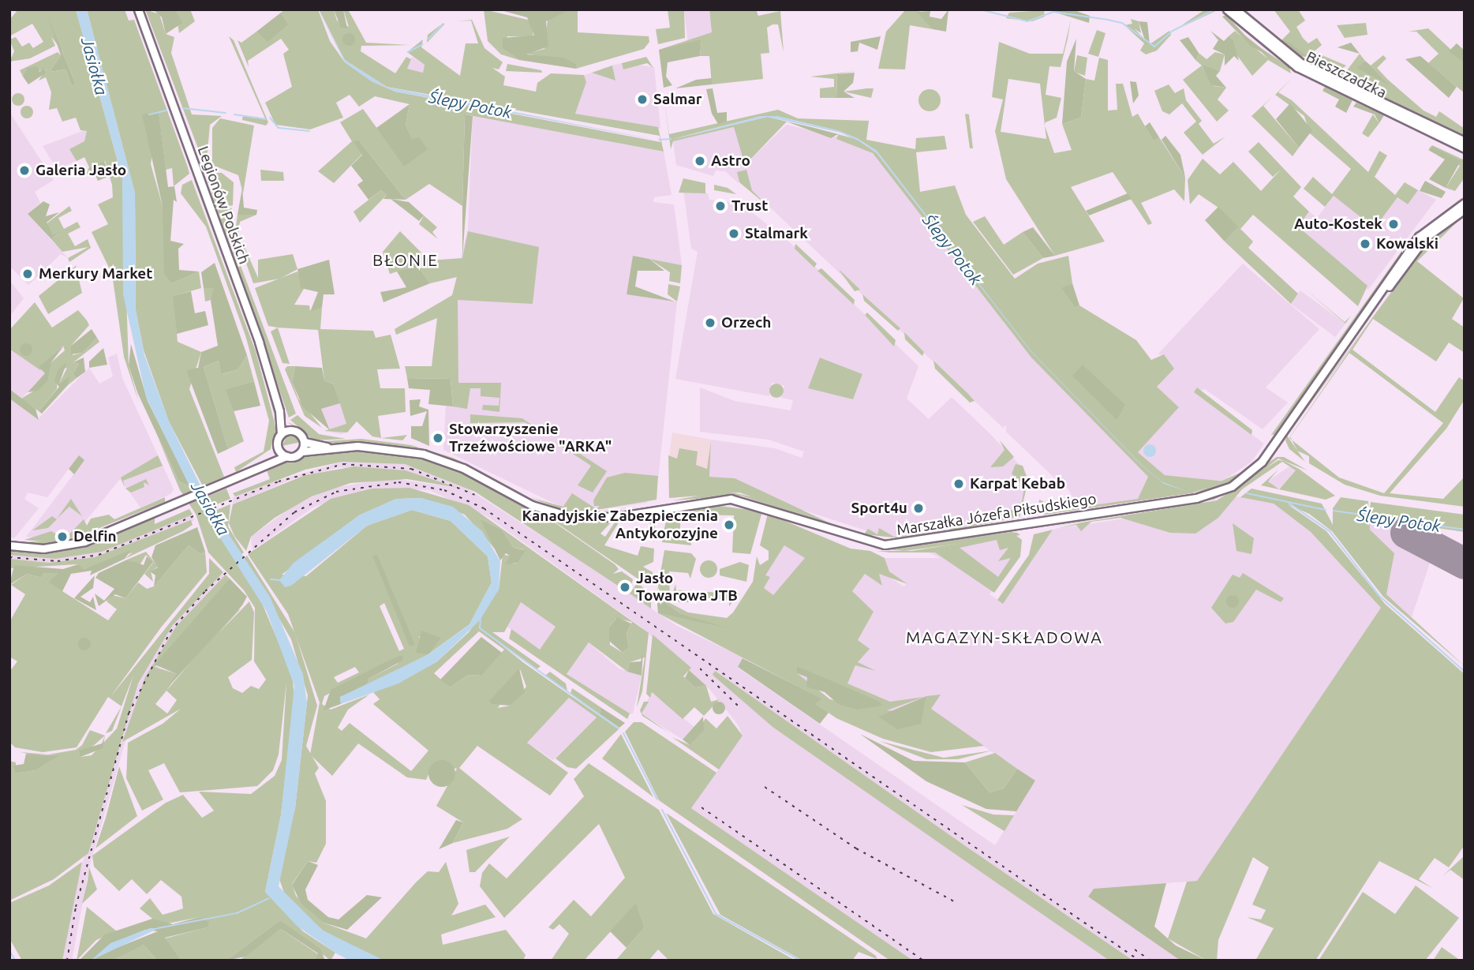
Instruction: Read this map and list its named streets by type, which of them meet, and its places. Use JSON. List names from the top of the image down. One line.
{"streets":{"main road":["Bieszczadzka","Legionów Polskich","Marszałka Józefa Piłsudskiego"]},"crossings":[["Legionów Polskich","Marszałka Józefa Piłsudskiego"]],"districts":["BŁONIE","MAGAZYN-SKŁADOWA"],"water":["Jasiołka","Ślepy Potok"],"places":["Salmar","Astro","Galeria Jasło","Trust","Auto-Kostek","Stalmark","Kowalski","Merkury Market","Orzech","Stowarzyszenie Trzeźwościowe \"ARKA\"","Karpat Kebab","Sport4u","Kanadyjskie Zabezpieczenia Antykorozyjne","Delfin","Jasło Towarowa JTB"]}
